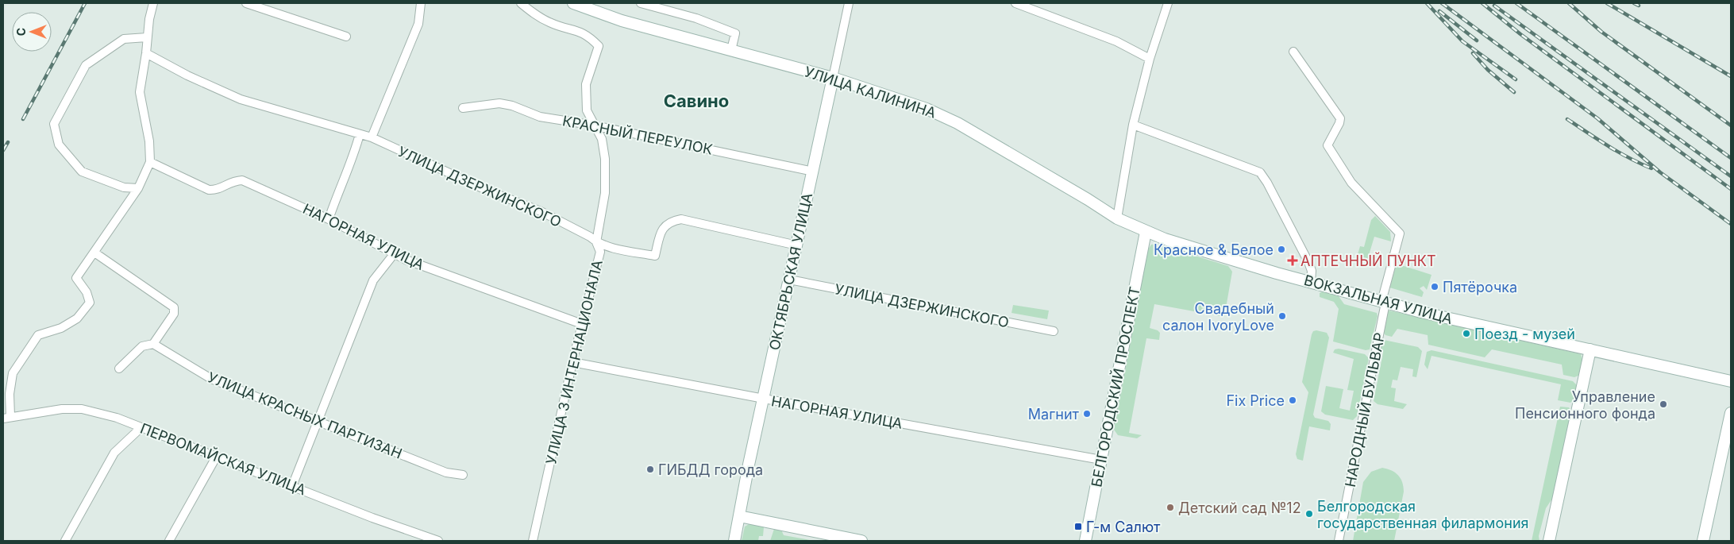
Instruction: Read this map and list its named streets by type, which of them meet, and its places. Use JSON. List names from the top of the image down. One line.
{"streets":{"main road":["УЛИЦА КАЛИНИНА","ОКТЯБРЬСКАЯ УЛИЦА","ВОКЗАЛЬНАЯ УЛИЦА","БЕЛГОРОДСКИЙ ПРОСПЕКТ"],"street":["КРАСНЫЙ ПЕРЕУЛОК","УЛИЦА ДЗЕРЖИНСКОГО","НАГОРНАЯ УЛИЦА","УЛИЦА 3 ИНТЕРНАЦИОНАЛА","НАРОДНЫЙ БУЛЬВАР","УЛИЦА КРАСНЫХ ПАРТИЗАН","ПЕРВОМАЙСКАЯ УЛИЦА"]},"crossings":[["УЛИЦА КАЛИНИНА","ОКТЯБРЬСКАЯ УЛИЦА"],["УЛИЦА КАЛИНИНА","ВОКЗАЛЬНАЯ УЛИЦА"],["УЛИЦА КАЛИНИНА","БЕЛГОРОДСКИЙ ПРОСПЕКТ"],["КРАСНЫЙ ПЕРЕУЛОК","ОКТЯБРЬСКАЯ УЛИЦА"],["КРАСНЫЙ ПЕРЕУЛОК","УЛИЦА 3 ИНТЕРНАЦИОНАЛА"],["УЛИЦА ДЗЕРЖИНСКОГО","ОКТЯБРЬСКАЯ УЛИЦА"],["УЛИЦА ДЗЕРЖИНСКОГО","УЛИЦА 3 ИНТЕРНАЦИОНАЛА"],["НАГОРНАЯ УЛИЦА","ОКТЯБРЬСКАЯ УЛИЦА"],["НАГОРНАЯ УЛИЦА","УЛИЦА 3 ИНТЕРНАЦИОНАЛА"],["НАГОРНАЯ УЛИЦА","БЕЛГОРОДСКИЙ ПРОСПЕКТ"],["ВОКЗАЛЬНАЯ УЛИЦА","БЕЛГОРОДСКИЙ ПРОСПЕКТ"],["ВОКЗАЛЬНАЯ УЛИЦА","НАРОДНЫЙ БУЛЬВАР"]],"districts":["Савино"],"places":{"other":["Красное & Белое","Пятёрочка","Свадебный салон IvoryLove","Поезд - музей","Fix Price","Управление Пенсионного фонда","Магнит","ГИБДД города","Детский сад №12","Белгородская государственная филармония"],"health":["АПТЕЧНЫЙ ПУНКТ"],"transit":["Г-м Салют"]},"north":"left"}
